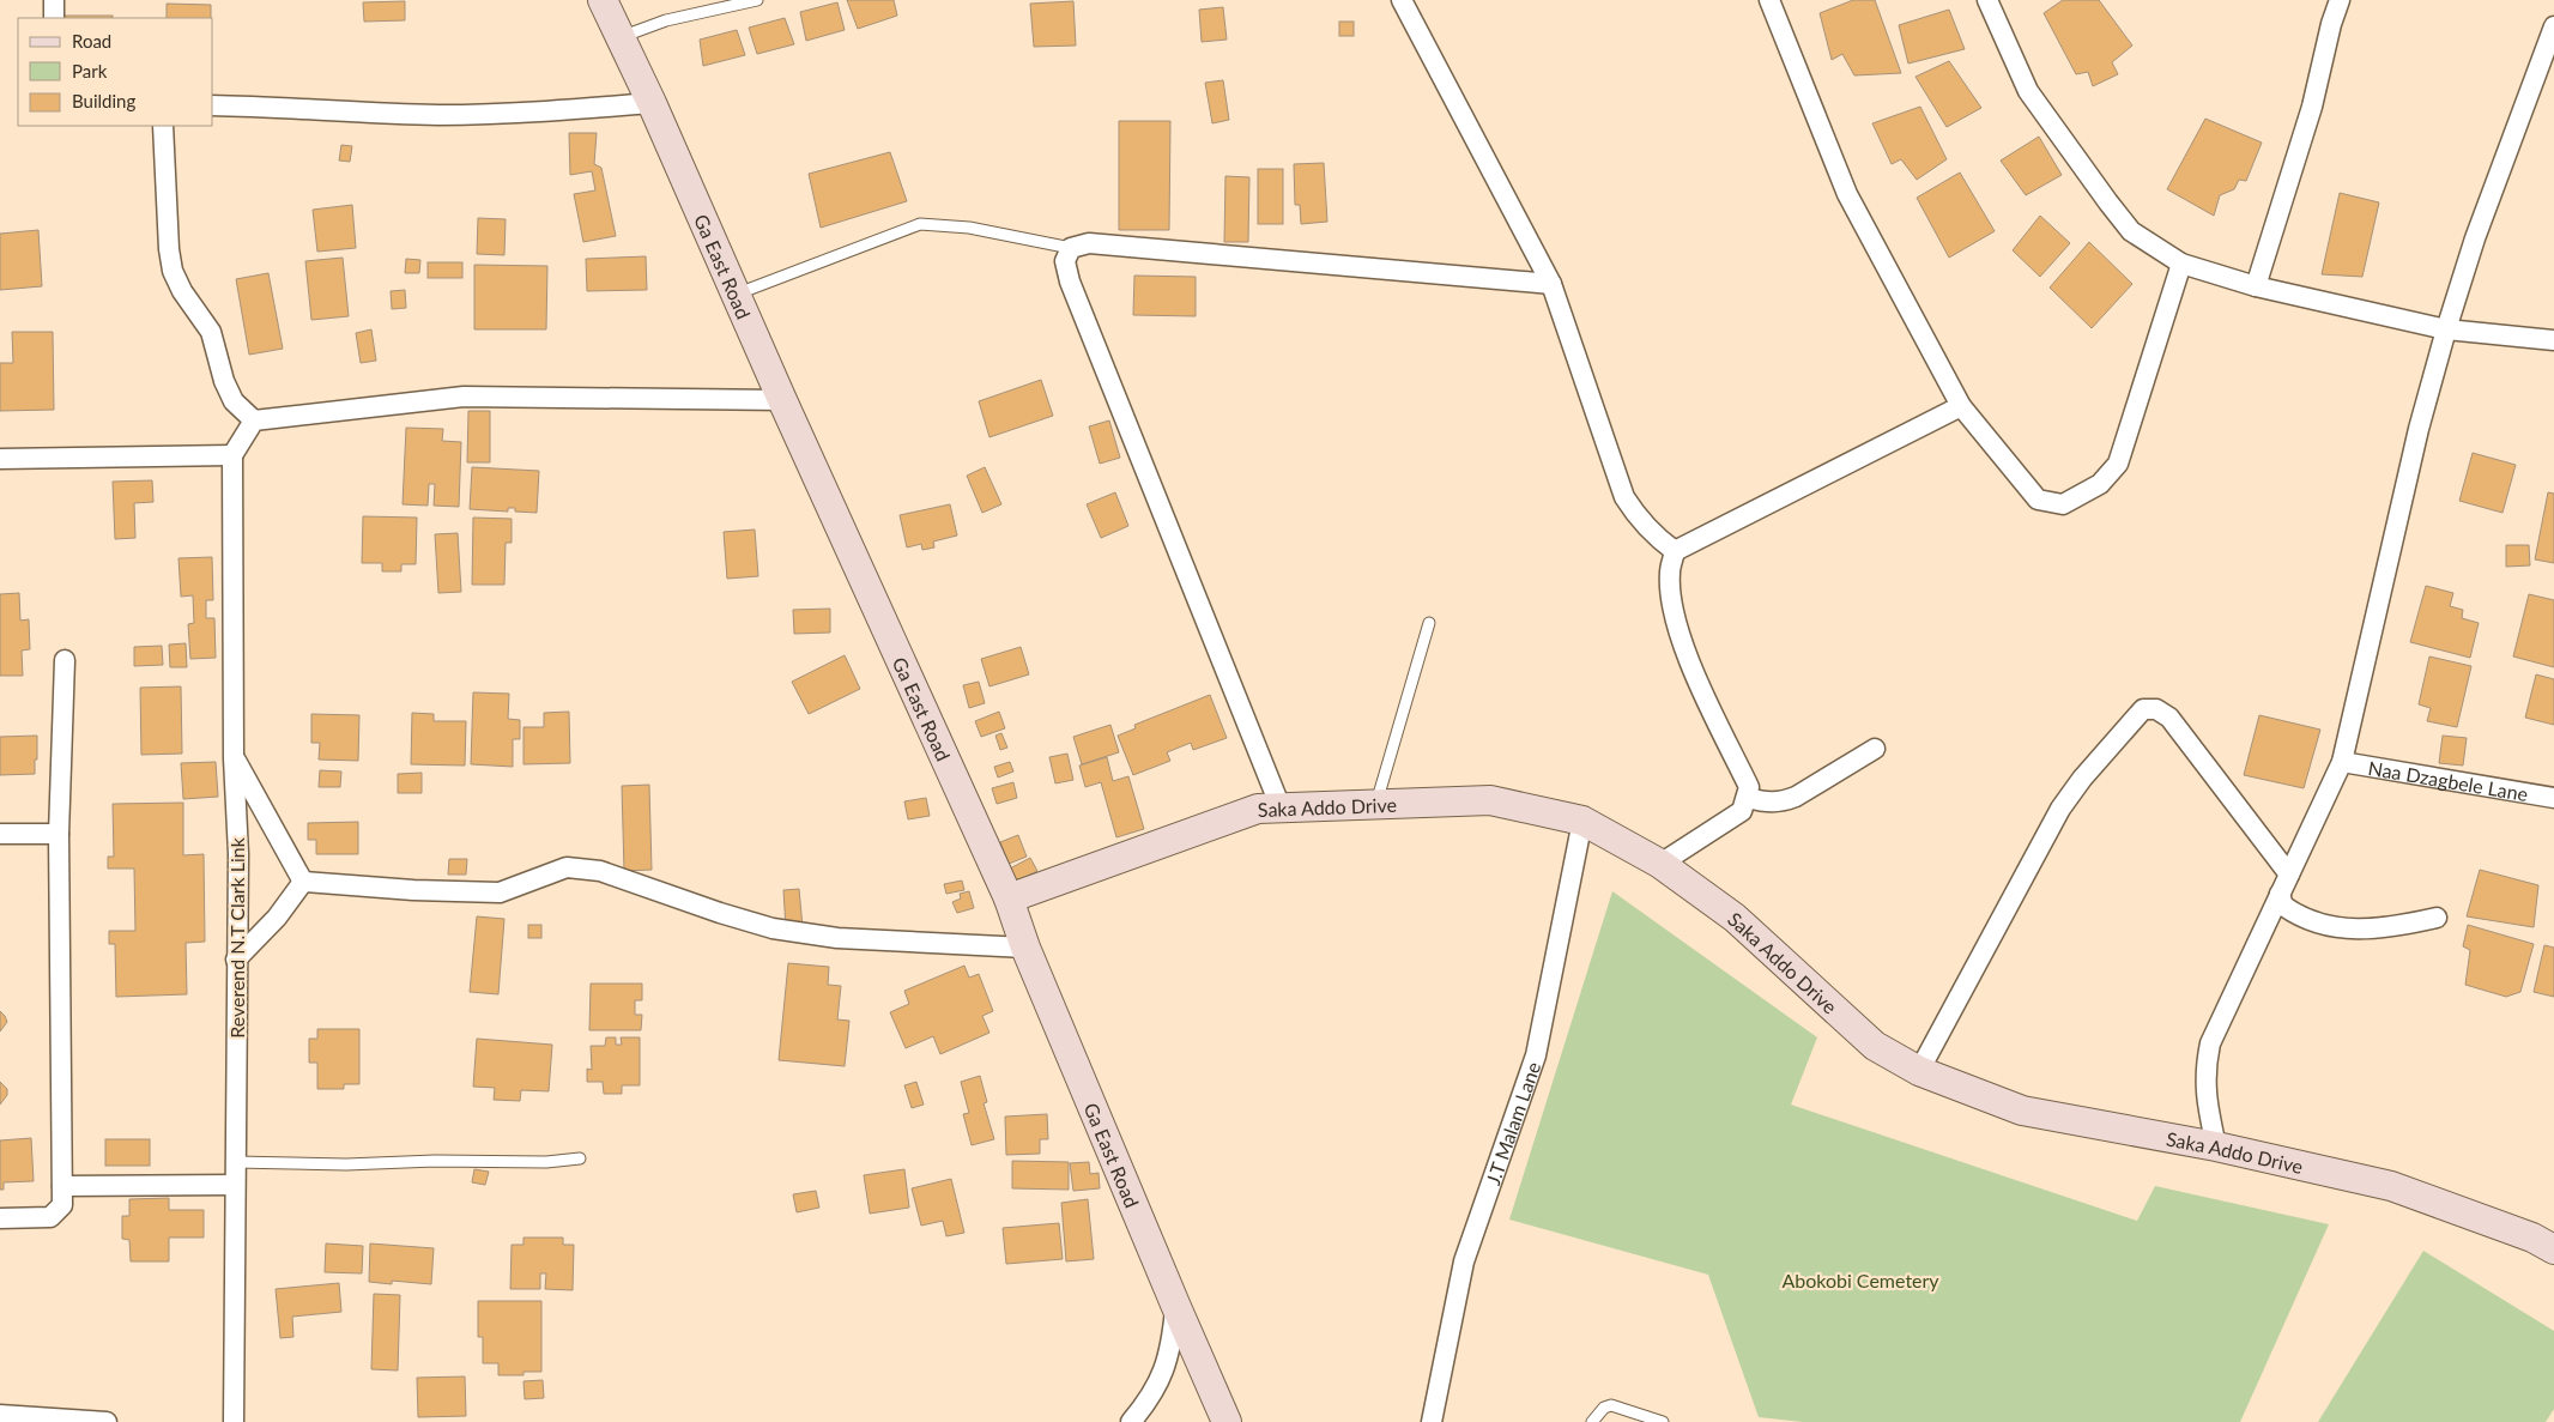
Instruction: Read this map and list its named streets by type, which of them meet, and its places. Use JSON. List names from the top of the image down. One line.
{"streets":{"street":["Ga East Road","Naa Dzagbele Lane","Saka Addo Drive","Reverend N.T Clark Link","J.T Malam Lane"]},"crossings":[["Ga East Road","Saka Addo Drive"],["Saka Addo Drive","J.T Malam Lane"]],"parks":["Abokobi Cemetery"],"legend":["Road","Park","Building"]}
